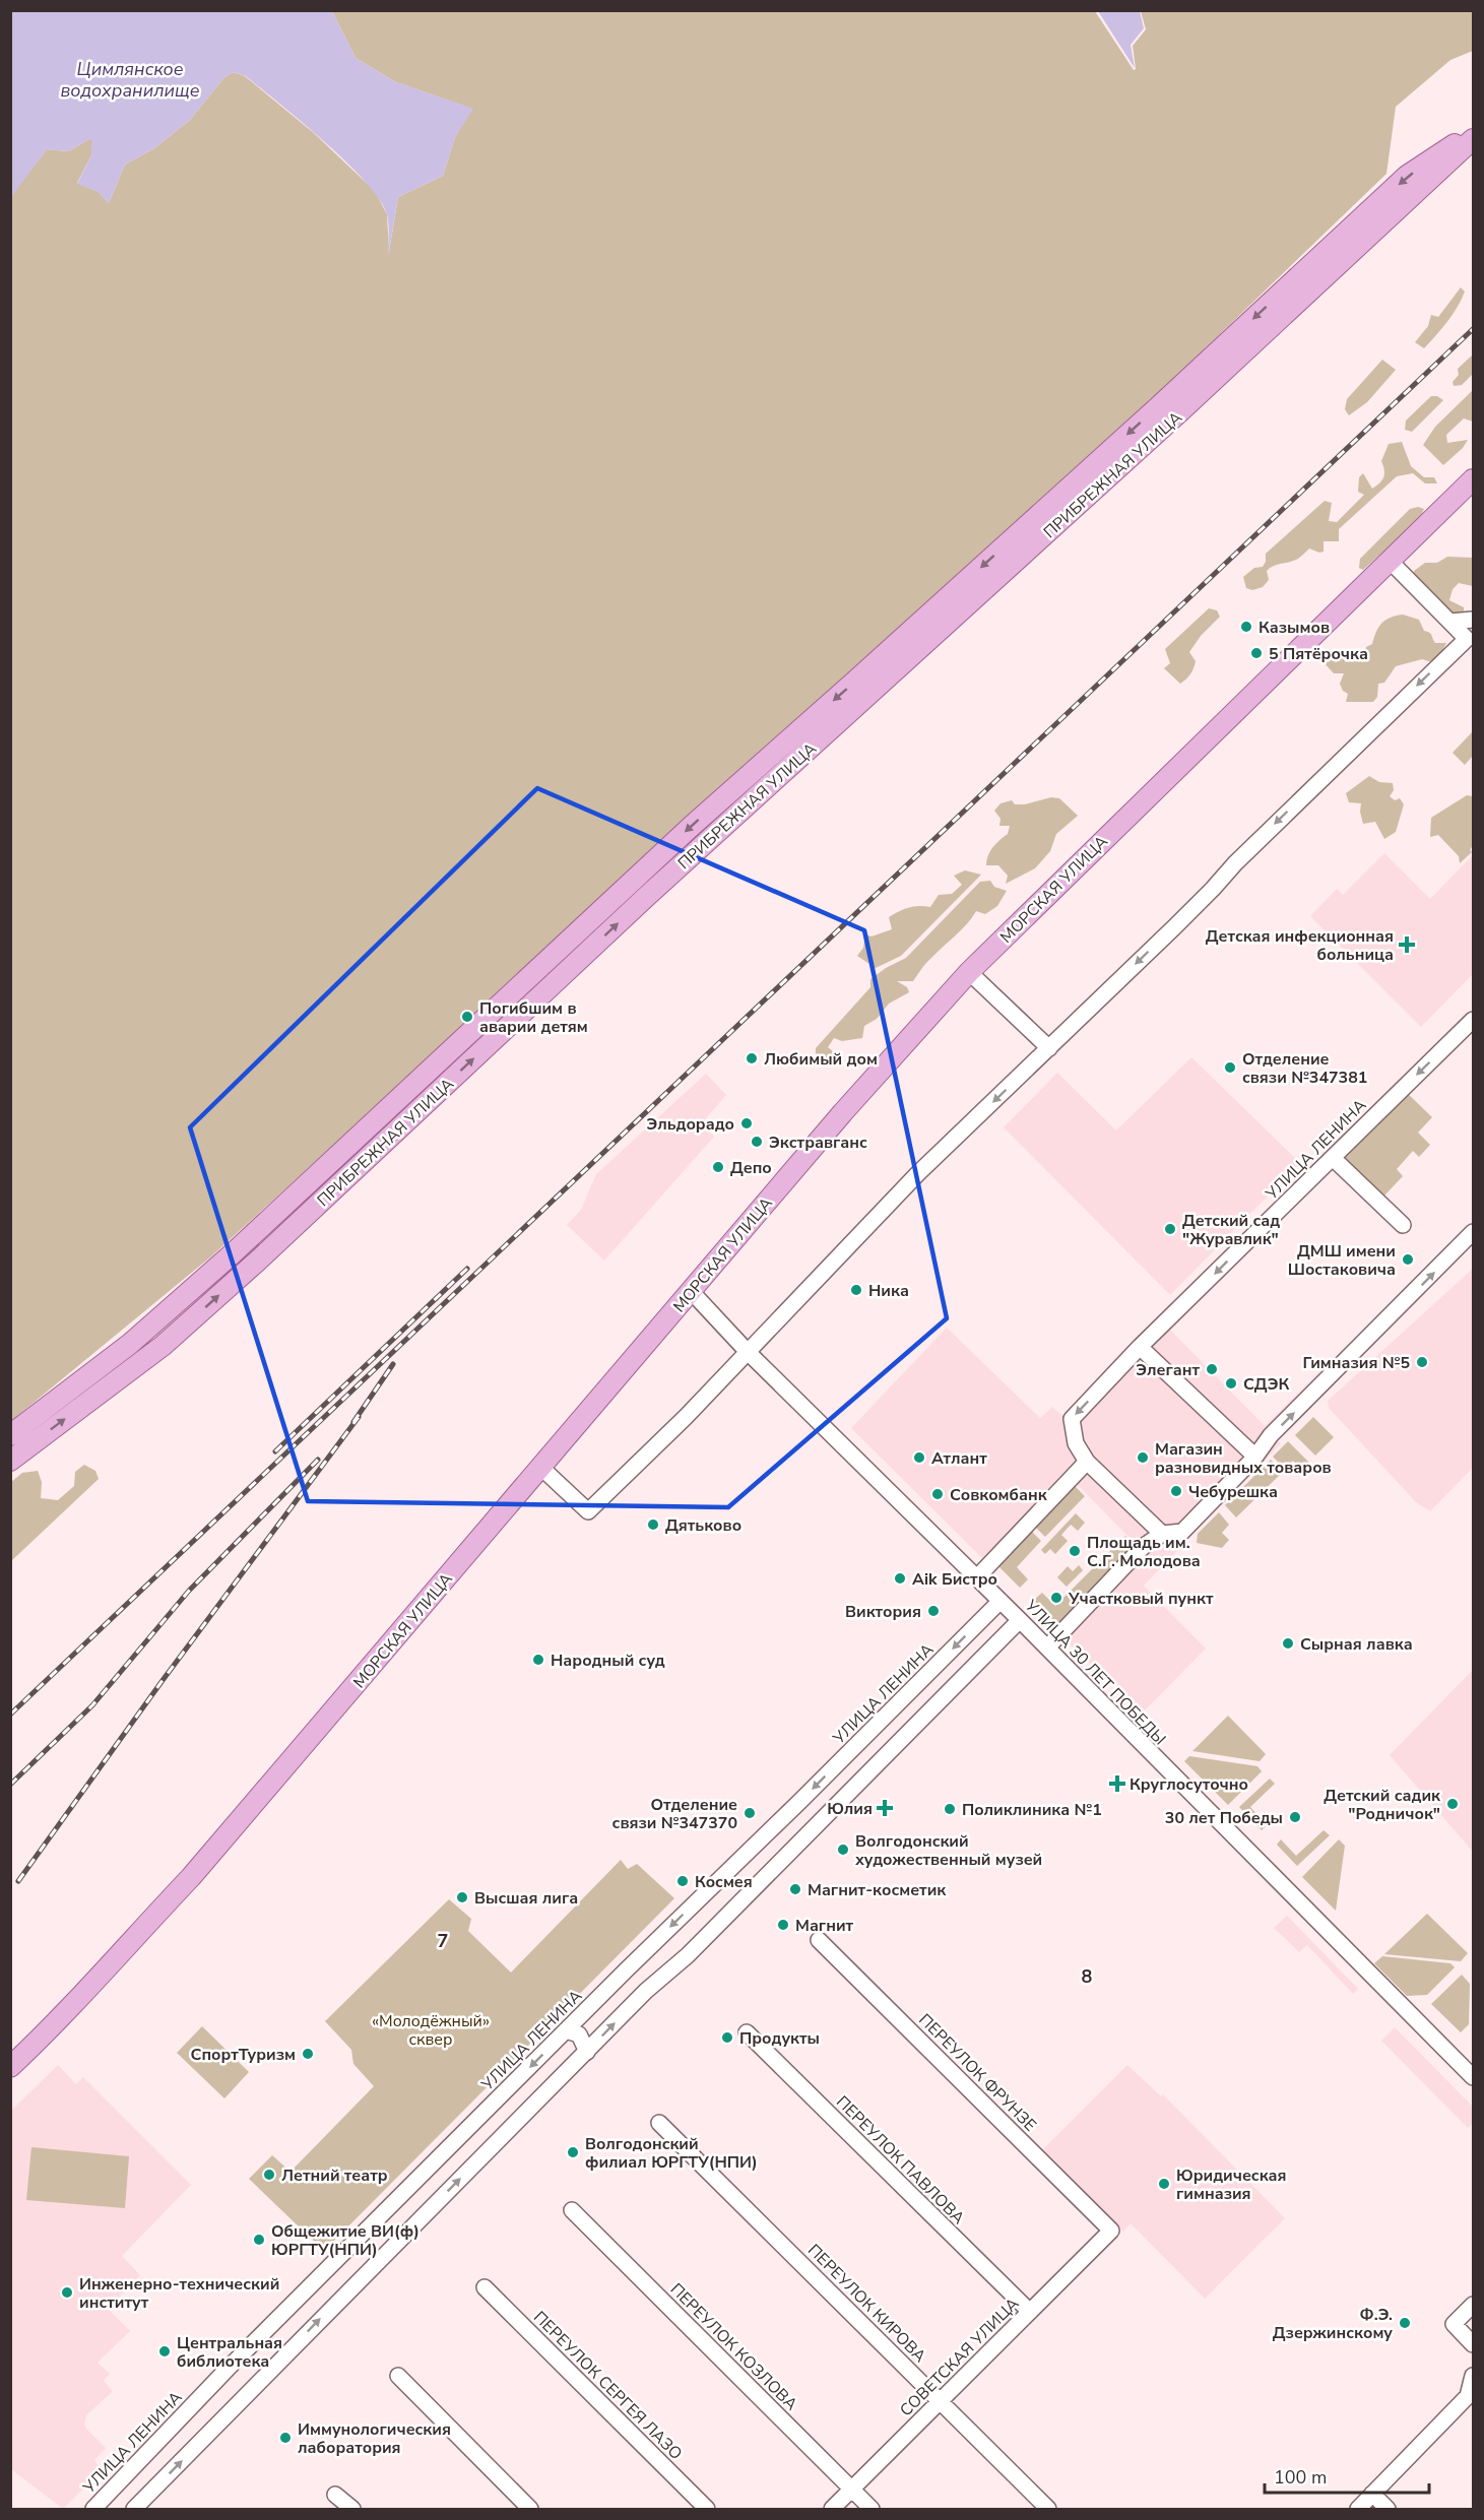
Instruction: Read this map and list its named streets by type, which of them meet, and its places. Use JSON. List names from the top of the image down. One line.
{"streets":{"main road":["ПРИБРЕЖНАЯ УЛИЦА","МОРСКАЯ УЛИЦА"],"street":["УЛИЦА ЛЕНИНА","УЛИЦА 30 ЛЕТ ПОБЕДЫ","ПЕРЕУЛОК ФРУНЗЕ","ПЕРЕУЛОК ПАВЛОВА","ПЕРЕУЛОК КИРОВА","ПЕРЕУЛОК КОЗЛОВА","СОВЕТСКАЯ УЛИЦА","ПЕРЕУЛОК СЕРГЕЯ ЛАЗО"]},"crossings":[["МОРСКАЯ УЛИЦА","УЛИЦА 30 ЛЕТ ПОБЕДЫ"],["УЛИЦА ЛЕНИНА","УЛИЦА 30 ЛЕТ ПОБЕДЫ"],["ПЕРЕУЛОК ФРУНЗЕ","СОВЕТСКАЯ УЛИЦА"],["ПЕРЕУЛОК ПАВЛОВА","СОВЕТСКАЯ УЛИЦА"],["ПЕРЕУЛОК КИРОВА","СОВЕТСКАЯ УЛИЦА"],["ПЕРЕУЛОК КОЗЛОВА","СОВЕТСКАЯ УЛИЦА"]],"districts":["7","8"],"water":["Цимлянское водохранилище"],"parks":["«Молодёжный» сквер"],"places":{"other":["Казымов","5 Пятёрочка","Погибшим в аварии детям","Любимый дом","Отделение связи №347381","Эльдорадо","Экстравганс","Депо","Детский сад \"Журавлик\"","ДМШ имени Шостаковича","Ника","Гимназия №5","Элегант","СДЭК","Атлант","Магазин разновидных товаров","Чебурешка","Совкомбанк","Дятьково","Площадь им. С.Г. Молодова","Aik Бистро","Участковый пункт","Виктория","Сырная лавка","Народный суд","Детский садик \"Родничок\"","Поликлиника №1","Отделение связи №347370","30 лет Победы","Волгодонский художественный музей","Космея","Магнит-косметик","Высшая лига","Магнит","Продукты","СпортТуризм","Волгодонский филиал ЮРГТУ(НПИ)","Летний театр","Юридическая гимназия","Общежитие ВИ(ф) ЮРГТУ(НПИ)","Инженерно-технический институт","Ф.Э. Дзержинскому","Центральная библиотека","Иммунологическия лаборатория"],"health":["Детская инфекционная больница","Круглосуточно","Юлия"]},"scale_bar":"100 m"}
